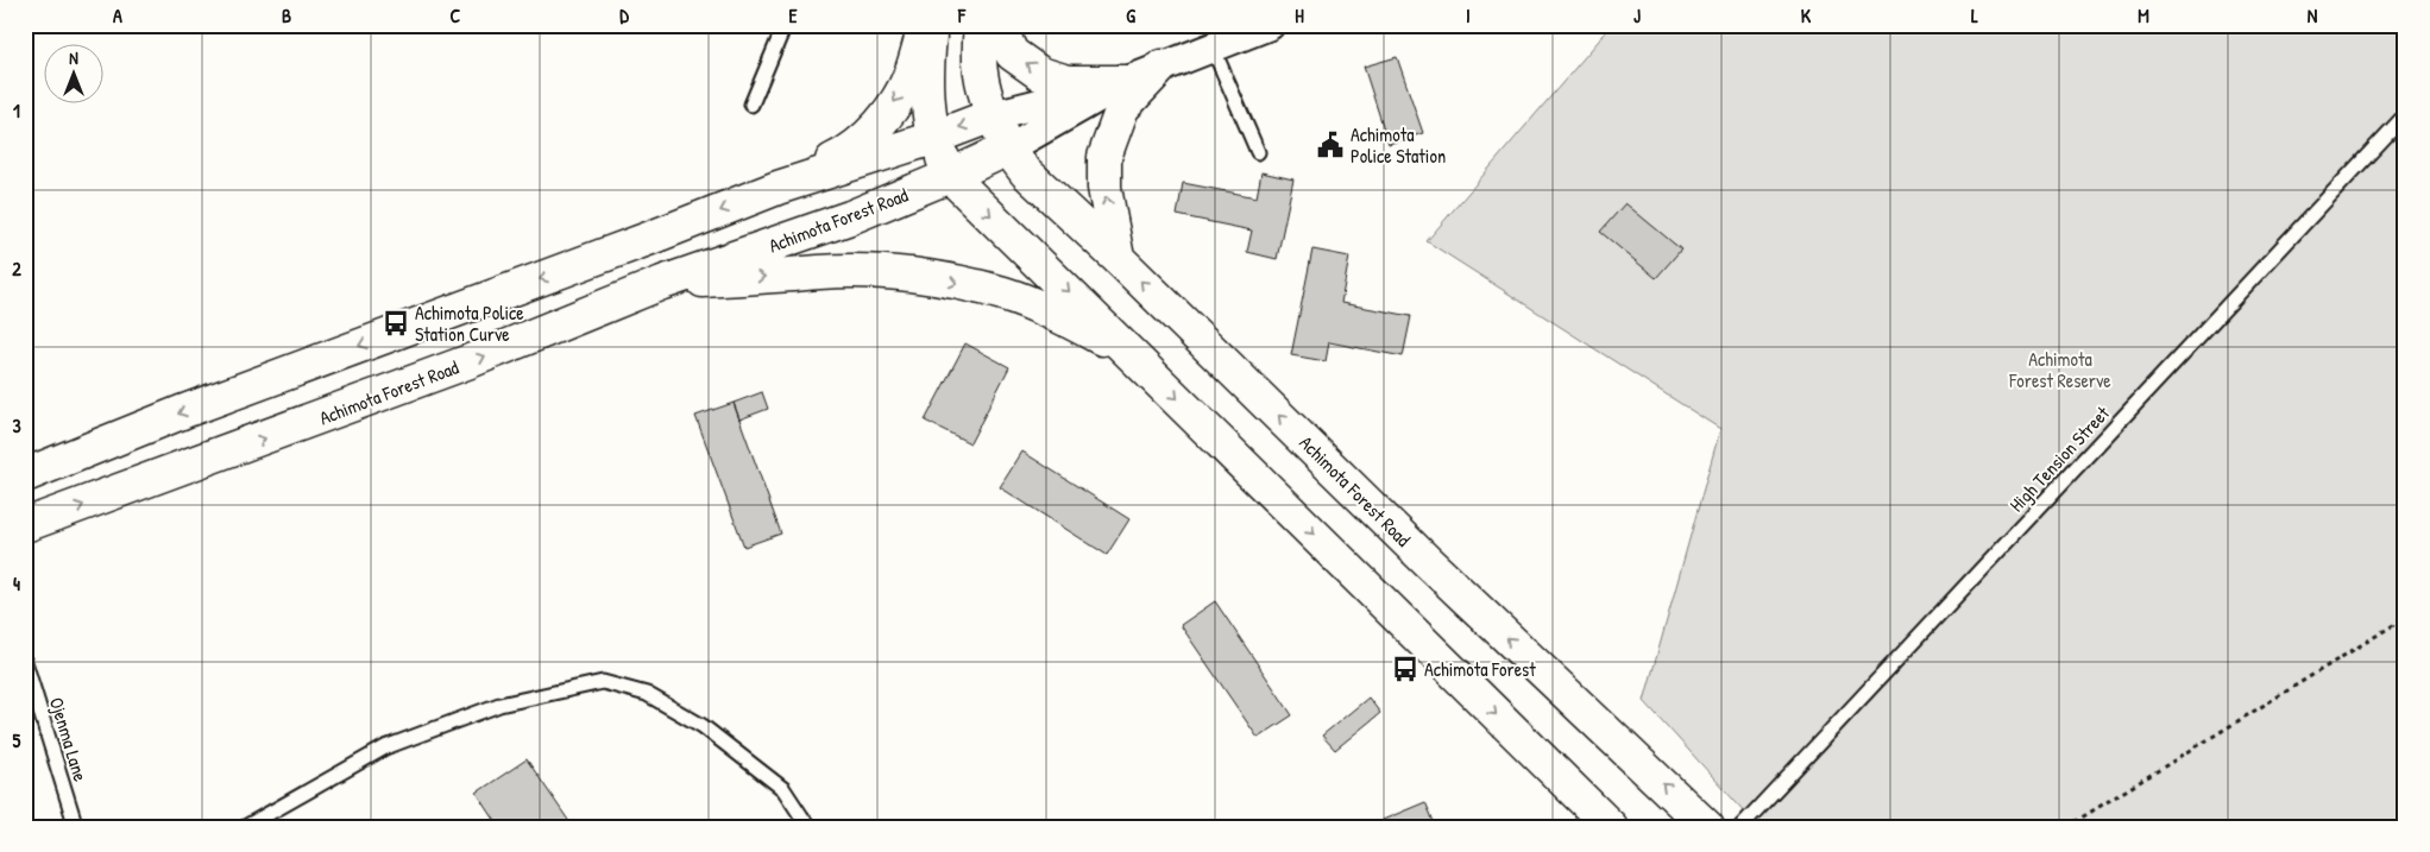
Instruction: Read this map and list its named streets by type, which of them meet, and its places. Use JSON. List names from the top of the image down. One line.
{"streets":{"main road":["Achimota Forest Road"],"lane":["High Tension Street","Ojenma Lane"]},"parks":["Achimota Forest Reserve"],"places":{"public building":["Achimota Police Station"],"bus stop":["Achimota Police Station Curve","Achimota Forest"]},"north":"top","grid":{"columns":["A","B","C","D","E","F","G","H","I","J","K","L","M","N"],"rows":["1","2","3","4","5"]}}
